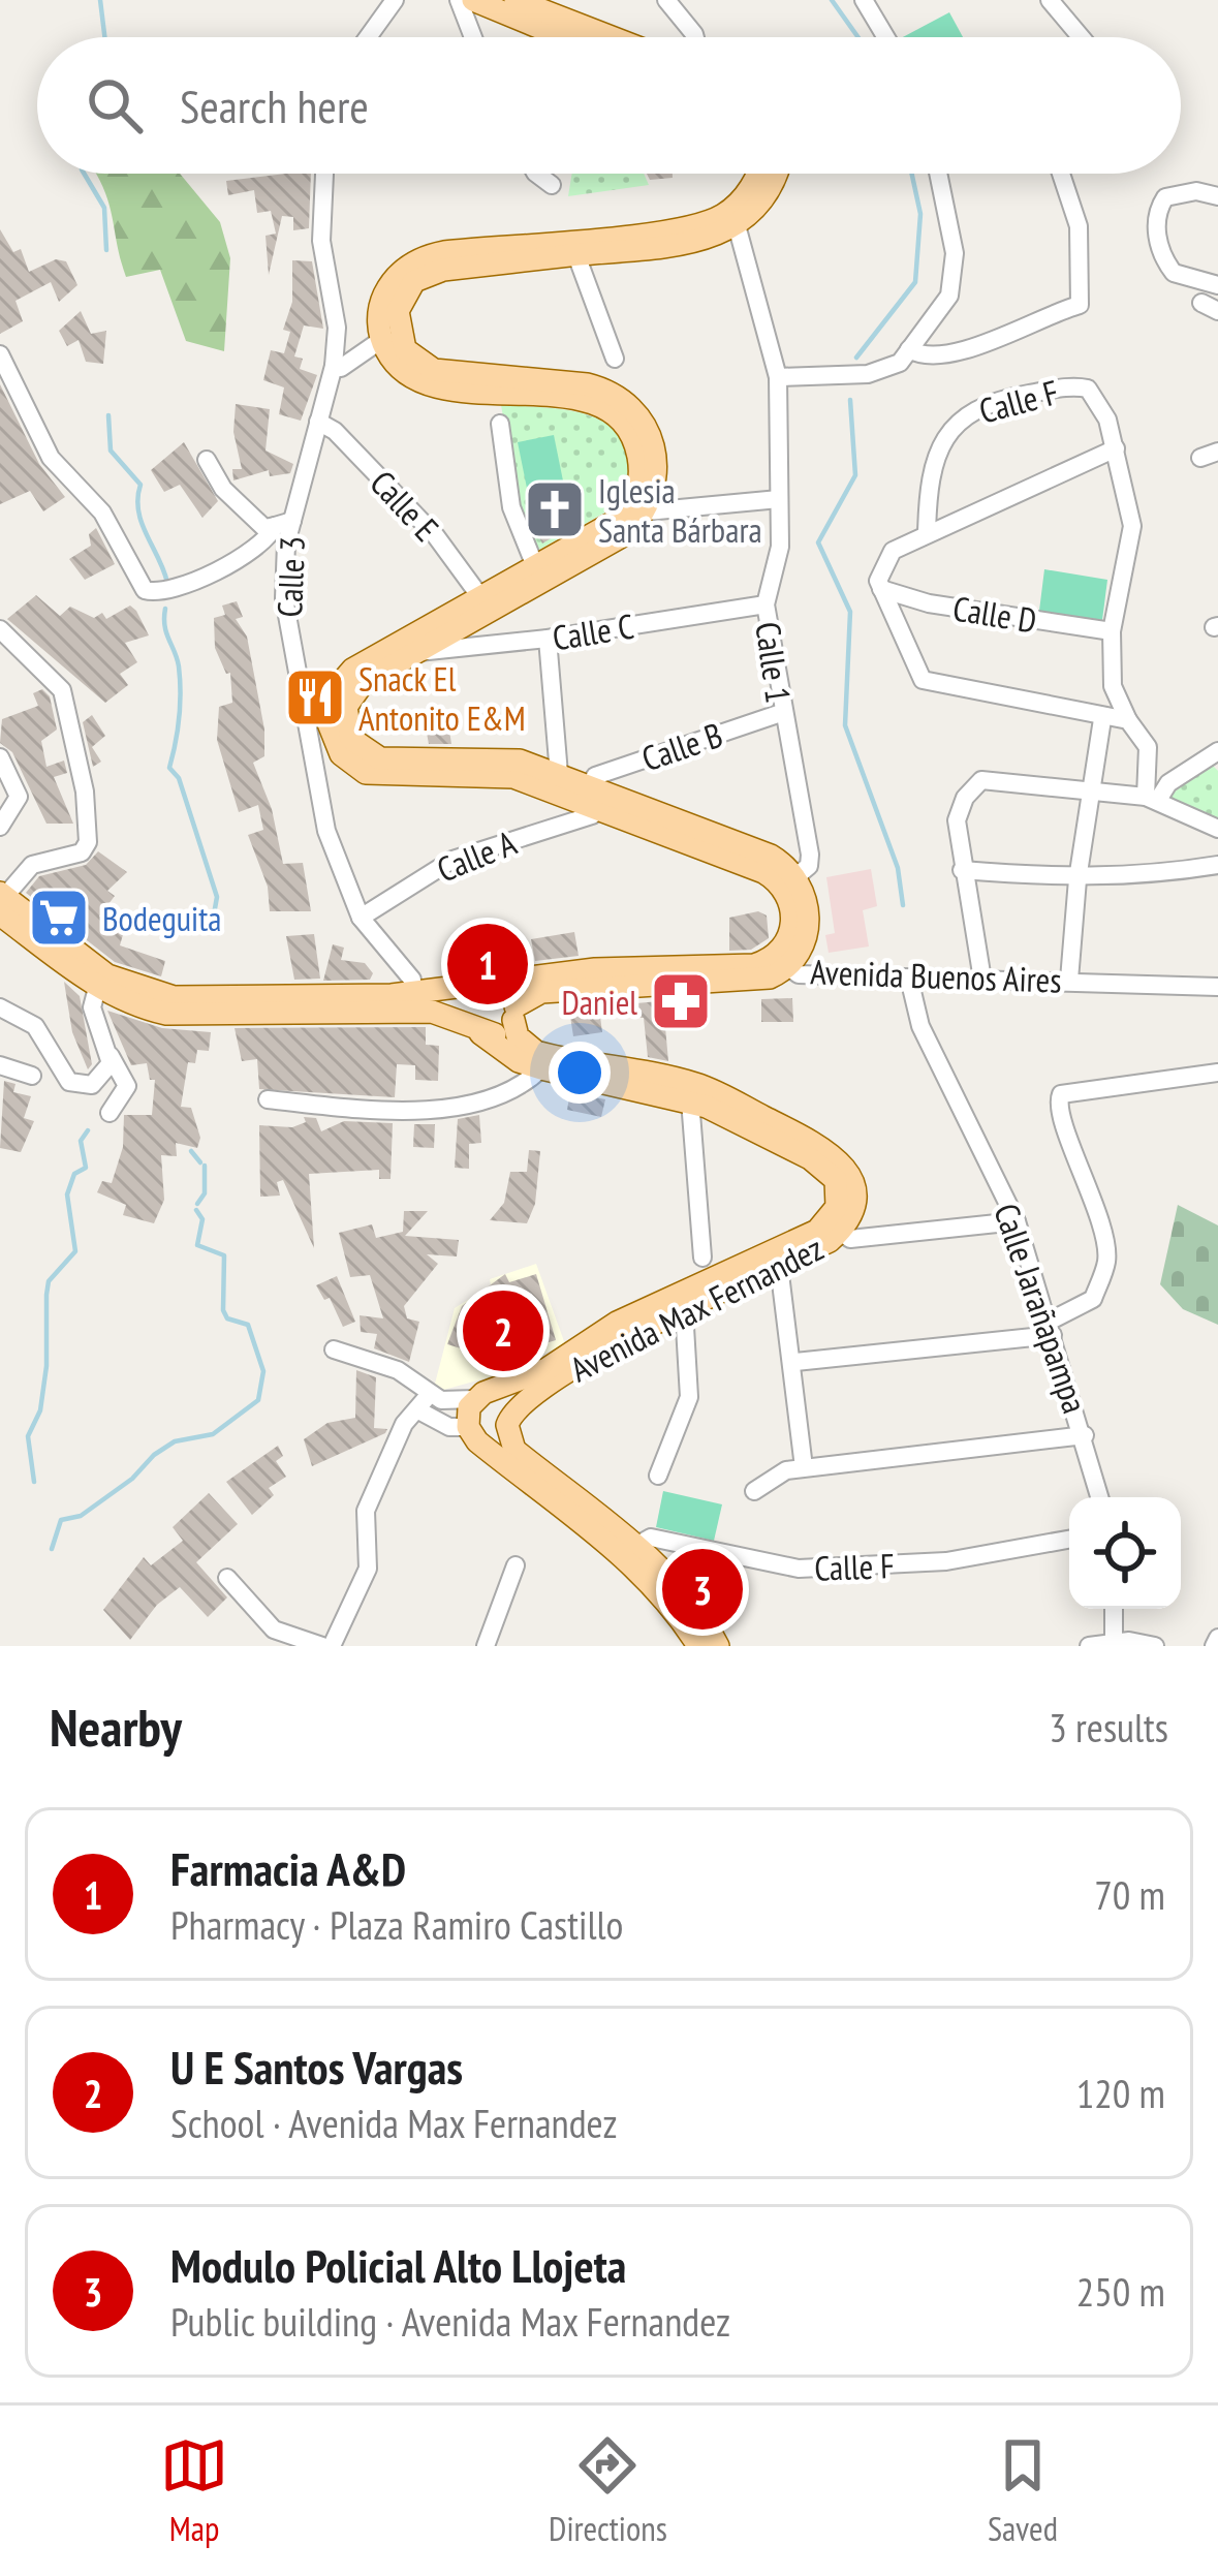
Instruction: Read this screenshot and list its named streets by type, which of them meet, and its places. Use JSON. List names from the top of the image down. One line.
{"streets":{"main road":["Avenida Buenos Aires","Avenida Max Fernandez"],"street":["Calle F","Calle E","Calle 3","Calle D","Calle C","Calle 1","Calle B","Calle A","Calle Jarañapampa"]},"crossings":[["Calle F","Avenida Max Fernandez"],["Calle E","Calle 3"],["Calle 3","Calle A"],["Calle C","Calle 1"],["Calle 1","Calle B"],["Calle B","Calle A"],["Avenida Buenos Aires","Avenida Max Fernandez"],["Avenida Buenos Aires","Calle Jarañapampa"]],"places":{"church":["Iglesia Santa Bárbara"],"restaurant":["Snack El Antonito E&M"],"supermarket":["Bodeguita"],"pharmacy":["Daniel"]},"page":{"search":"Search here","pins":["1","2","3"],"heading":["Nearby","3 results"],"list":[{"mark":"1","name":"Farmacia A&D","note":"Pharmacy · Plaza Ramiro Castillo","value":"70 m"},{"mark":"2","name":"U E Santos Vargas","note":"School · Avenida Max Fernandez","value":"120 m"},{"mark":"3","name":"Modulo Policial Alto Llojeta","note":"Public building · Avenida Max Fernandez","value":"250 m"}],"nav":["Map","Directions","Saved"]}}
